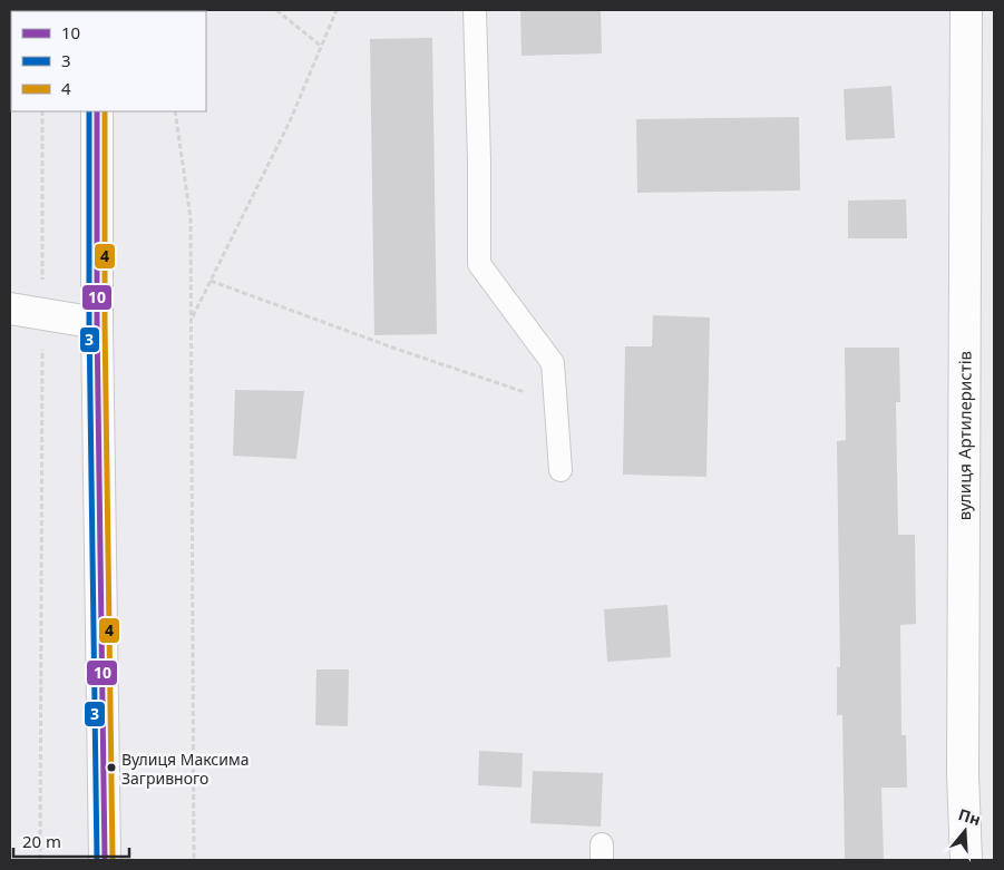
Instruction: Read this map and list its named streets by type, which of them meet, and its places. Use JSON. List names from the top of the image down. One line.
{"streets":{"street":["вулиця Артилеристів"]},"places":["Вулиця Максима Загривного"],"lines":["transit line 10","transit line 3","transit line 4"],"legend":["10","3","4"],"scale_bar":"20 m","north":"top"}
